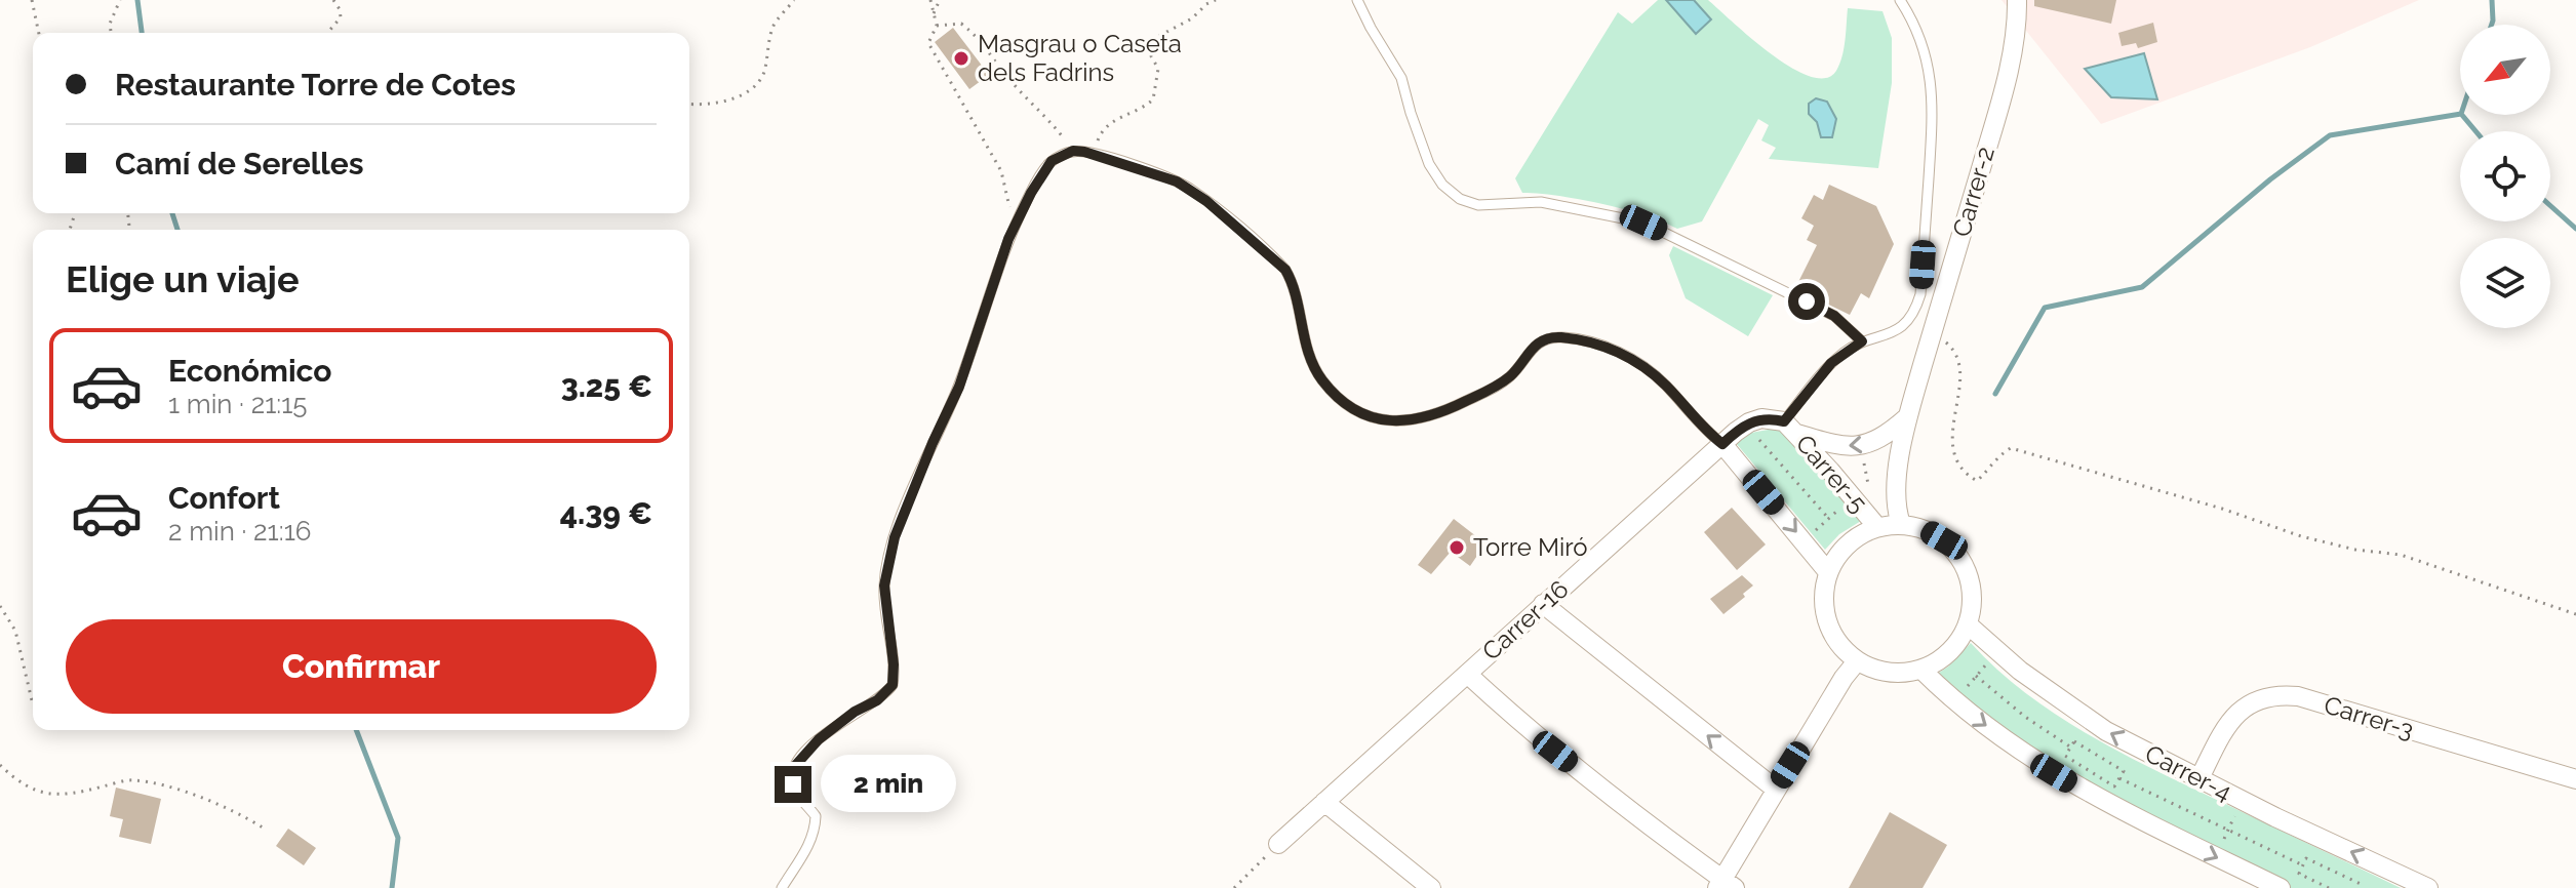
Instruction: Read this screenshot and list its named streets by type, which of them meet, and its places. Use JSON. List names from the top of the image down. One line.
{"streets":{"street":["Carrer-2","Carrer-5","Carrer-16","Carrer-3","Carrer-4"]},"crossings":[["Carrer-2","Carrer-5"],["Carrer-2","Carrer-4"],["Carrer-5","Carrer-4"],["Carrer-3","Carrer-4"]],"places":["Masgrau o Caseta dels Fadrins","Torre Miró"],"north":"bottom left","page":{"banner":["Restaurante Torre de Cotes","Camí de Serelles"],"heading":"Elige un viaje","list":[{"name":"Económico","note":"1 min · 21:15","value":"3.25 €"},{"name":"Confort","note":"2 min · 21:16","value":"4.39 €"}],"buttons":"Confirmar","bubble":"2 min"}}
